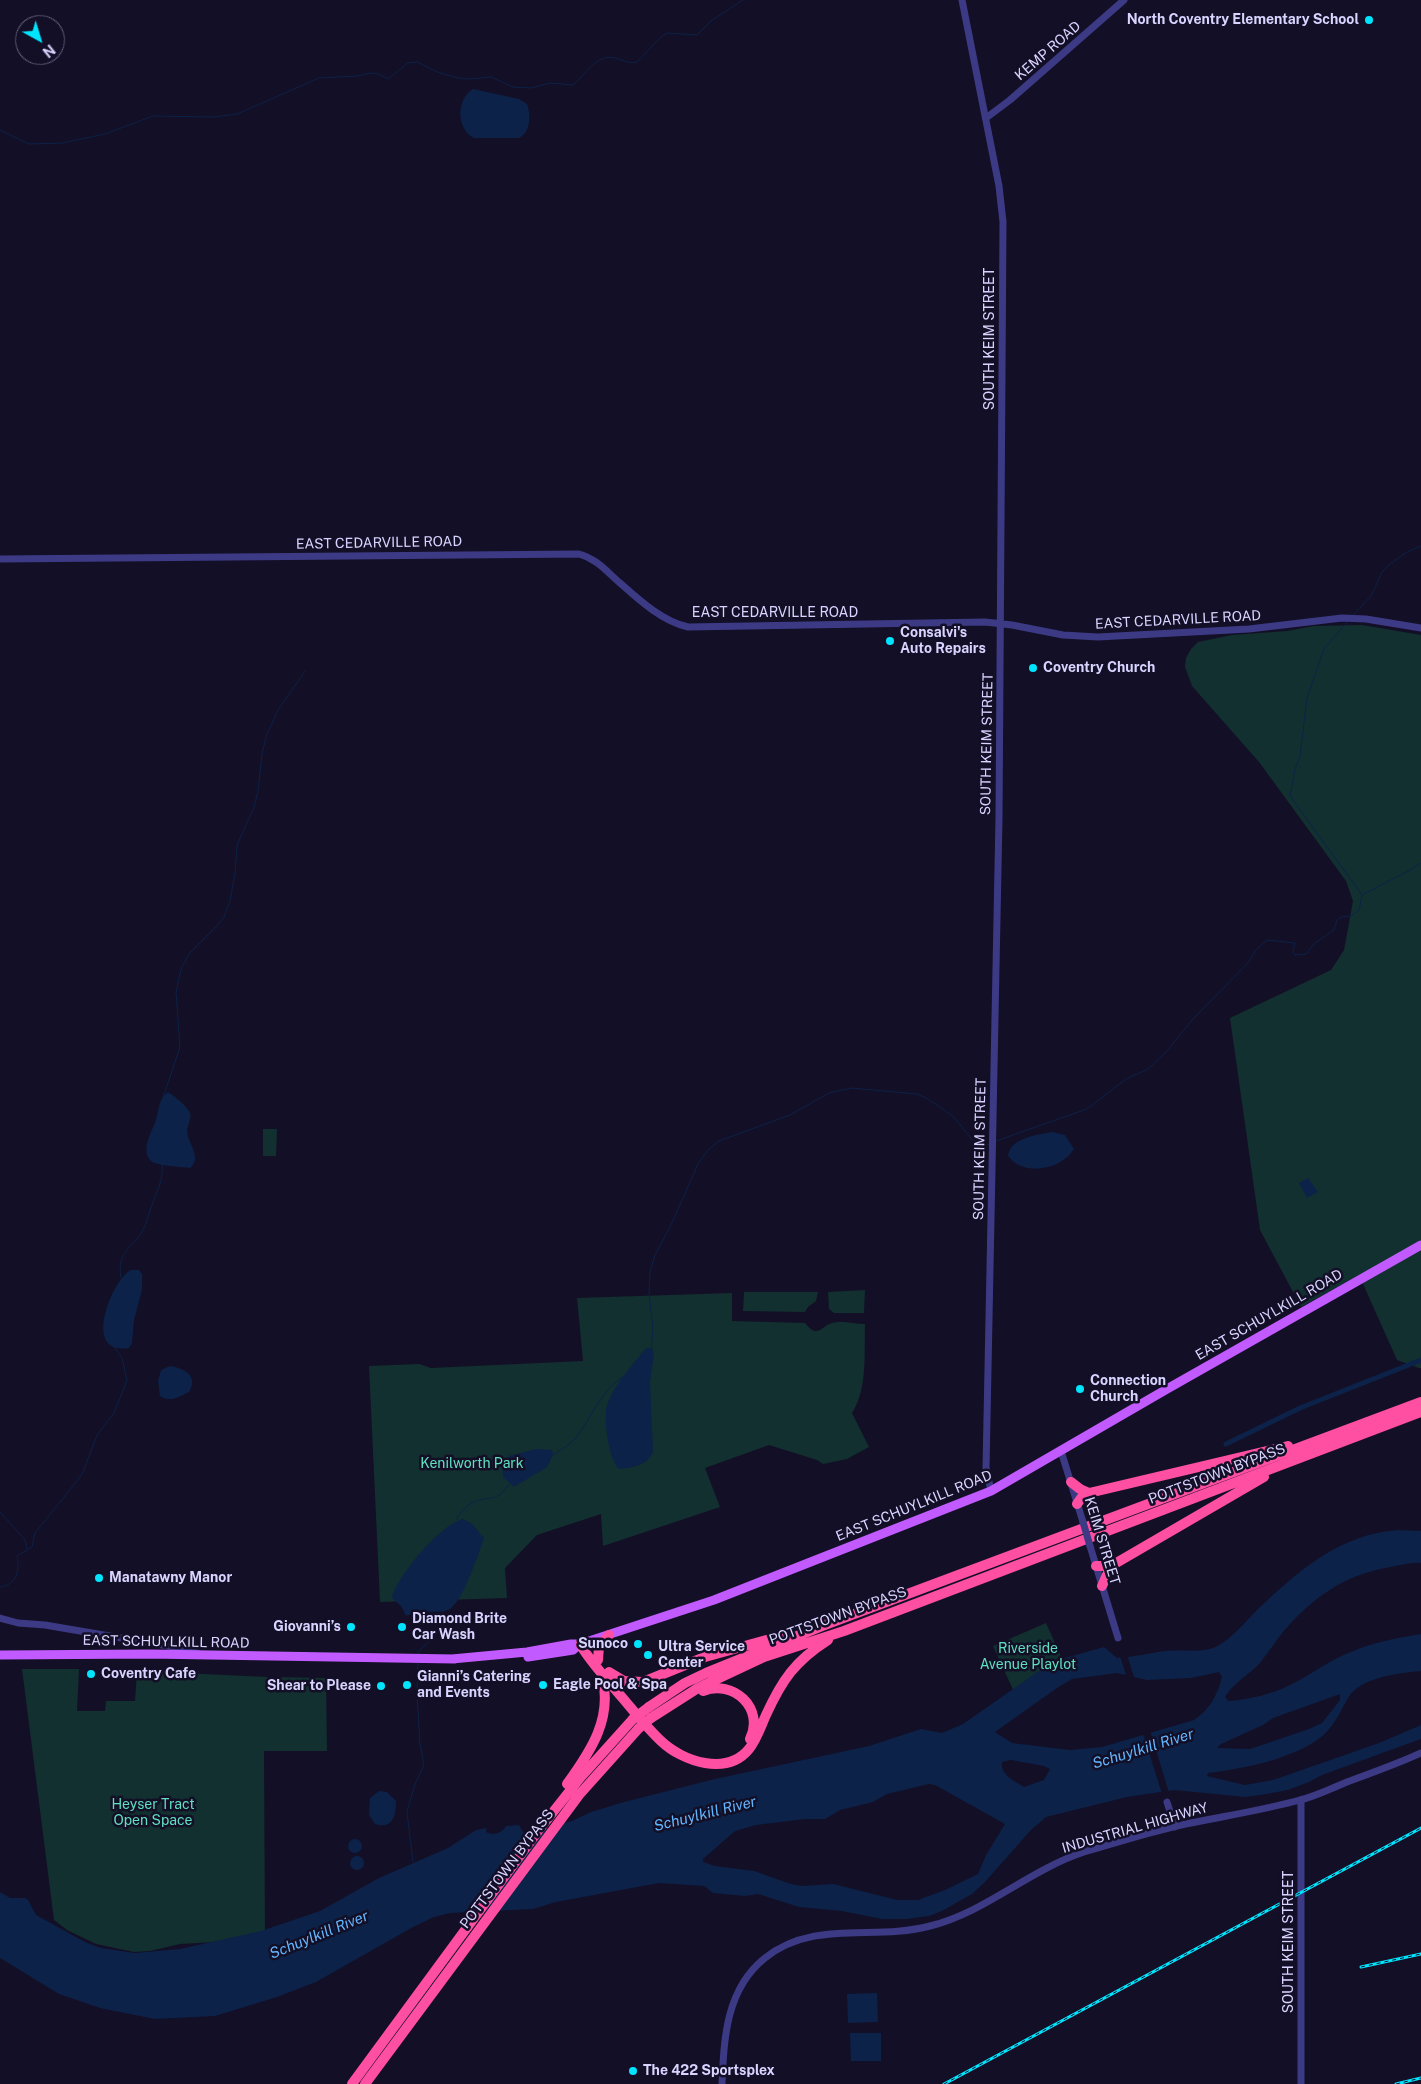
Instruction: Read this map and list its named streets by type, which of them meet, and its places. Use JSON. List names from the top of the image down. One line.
{"streets":{"highway":["POTTSTOWN BYPASS"],"main road":["EAST SCHUYLKILL ROAD"],"street":["KEMP ROAD","SOUTH KEIM STREET","EAST CEDARVILLE ROAD","KEIM STREET","INDUSTRIAL HIGHWAY"]},"crossings":[["KEMP ROAD","SOUTH KEIM STREET"],["SOUTH KEIM STREET","EAST CEDARVILLE ROAD"],["SOUTH KEIM STREET","EAST SCHUYLKILL ROAD"],["SOUTH KEIM STREET","INDUSTRIAL HIGHWAY"],["EAST SCHUYLKILL ROAD","KEIM STREET"]],"water":["Schuylkill River"],"parks":["Kenilworth Park","Riverside Avenue Playlot","Heyser Tract Open Space"],"places":["North Coventry Elementary School","Consalvi's Auto Repairs","Coventry Church","Connection Church","Manatawny Manor","Giovanni’s","Diamond Brite Car Wash","Sunoco","Ultra Service Center","Coventry Cafe","Gianni’s Catering and Events","Eagle Pool & Spa","Shear to Please","The 422 Sportsplex"],"north":"bottom right"}
